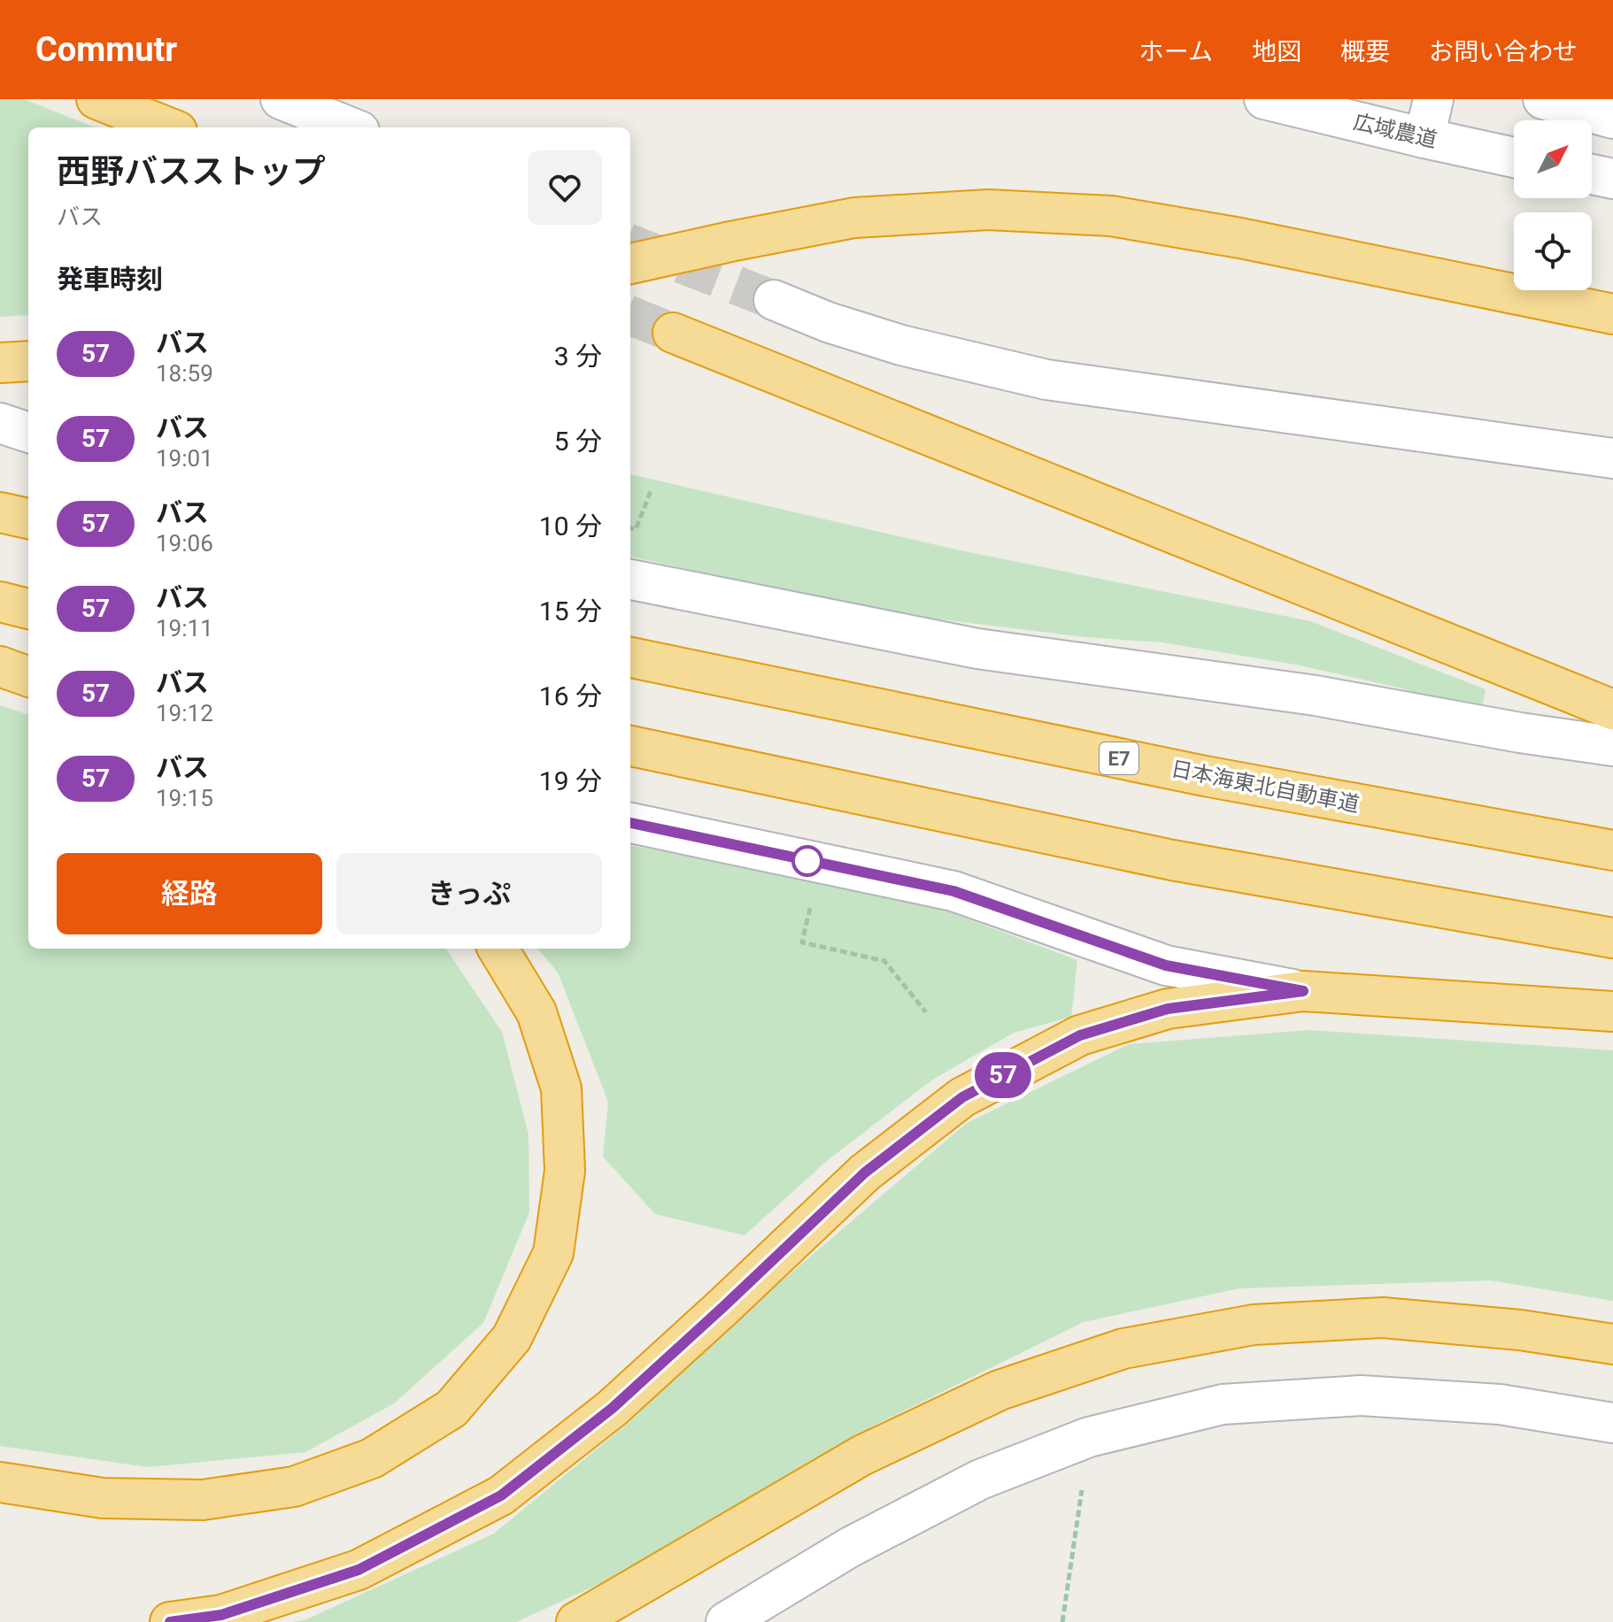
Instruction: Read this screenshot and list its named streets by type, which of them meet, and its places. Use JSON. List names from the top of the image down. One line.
{"streets":{"highway":["E7","日本海東北自動車道"],"street":["広域農道"]},"lines":["bus line 57"],"north":"top right","page":{"header":"Commutr","nav":["ホーム","地図","概要","お問い合わせ"],"on_map":"57","heading":[["西野バスストップ","バス"],"発車時刻"],"list":[{"mark":"57","name":"バス","note":"18:59","value":"3 分"},{"mark":"57","name":"バス","note":"19:01","value":"5 分"},{"mark":"57","name":"バス","note":"19:06","value":"10 分"},{"mark":"57","name":"バス","note":"19:11","value":"15 分"},{"mark":"57","name":"バス","note":"19:12","value":"16 分"},{"mark":"57","name":"バス","note":"19:15","value":"19 分"}],"buttons":["経路","きっぷ"]}}
